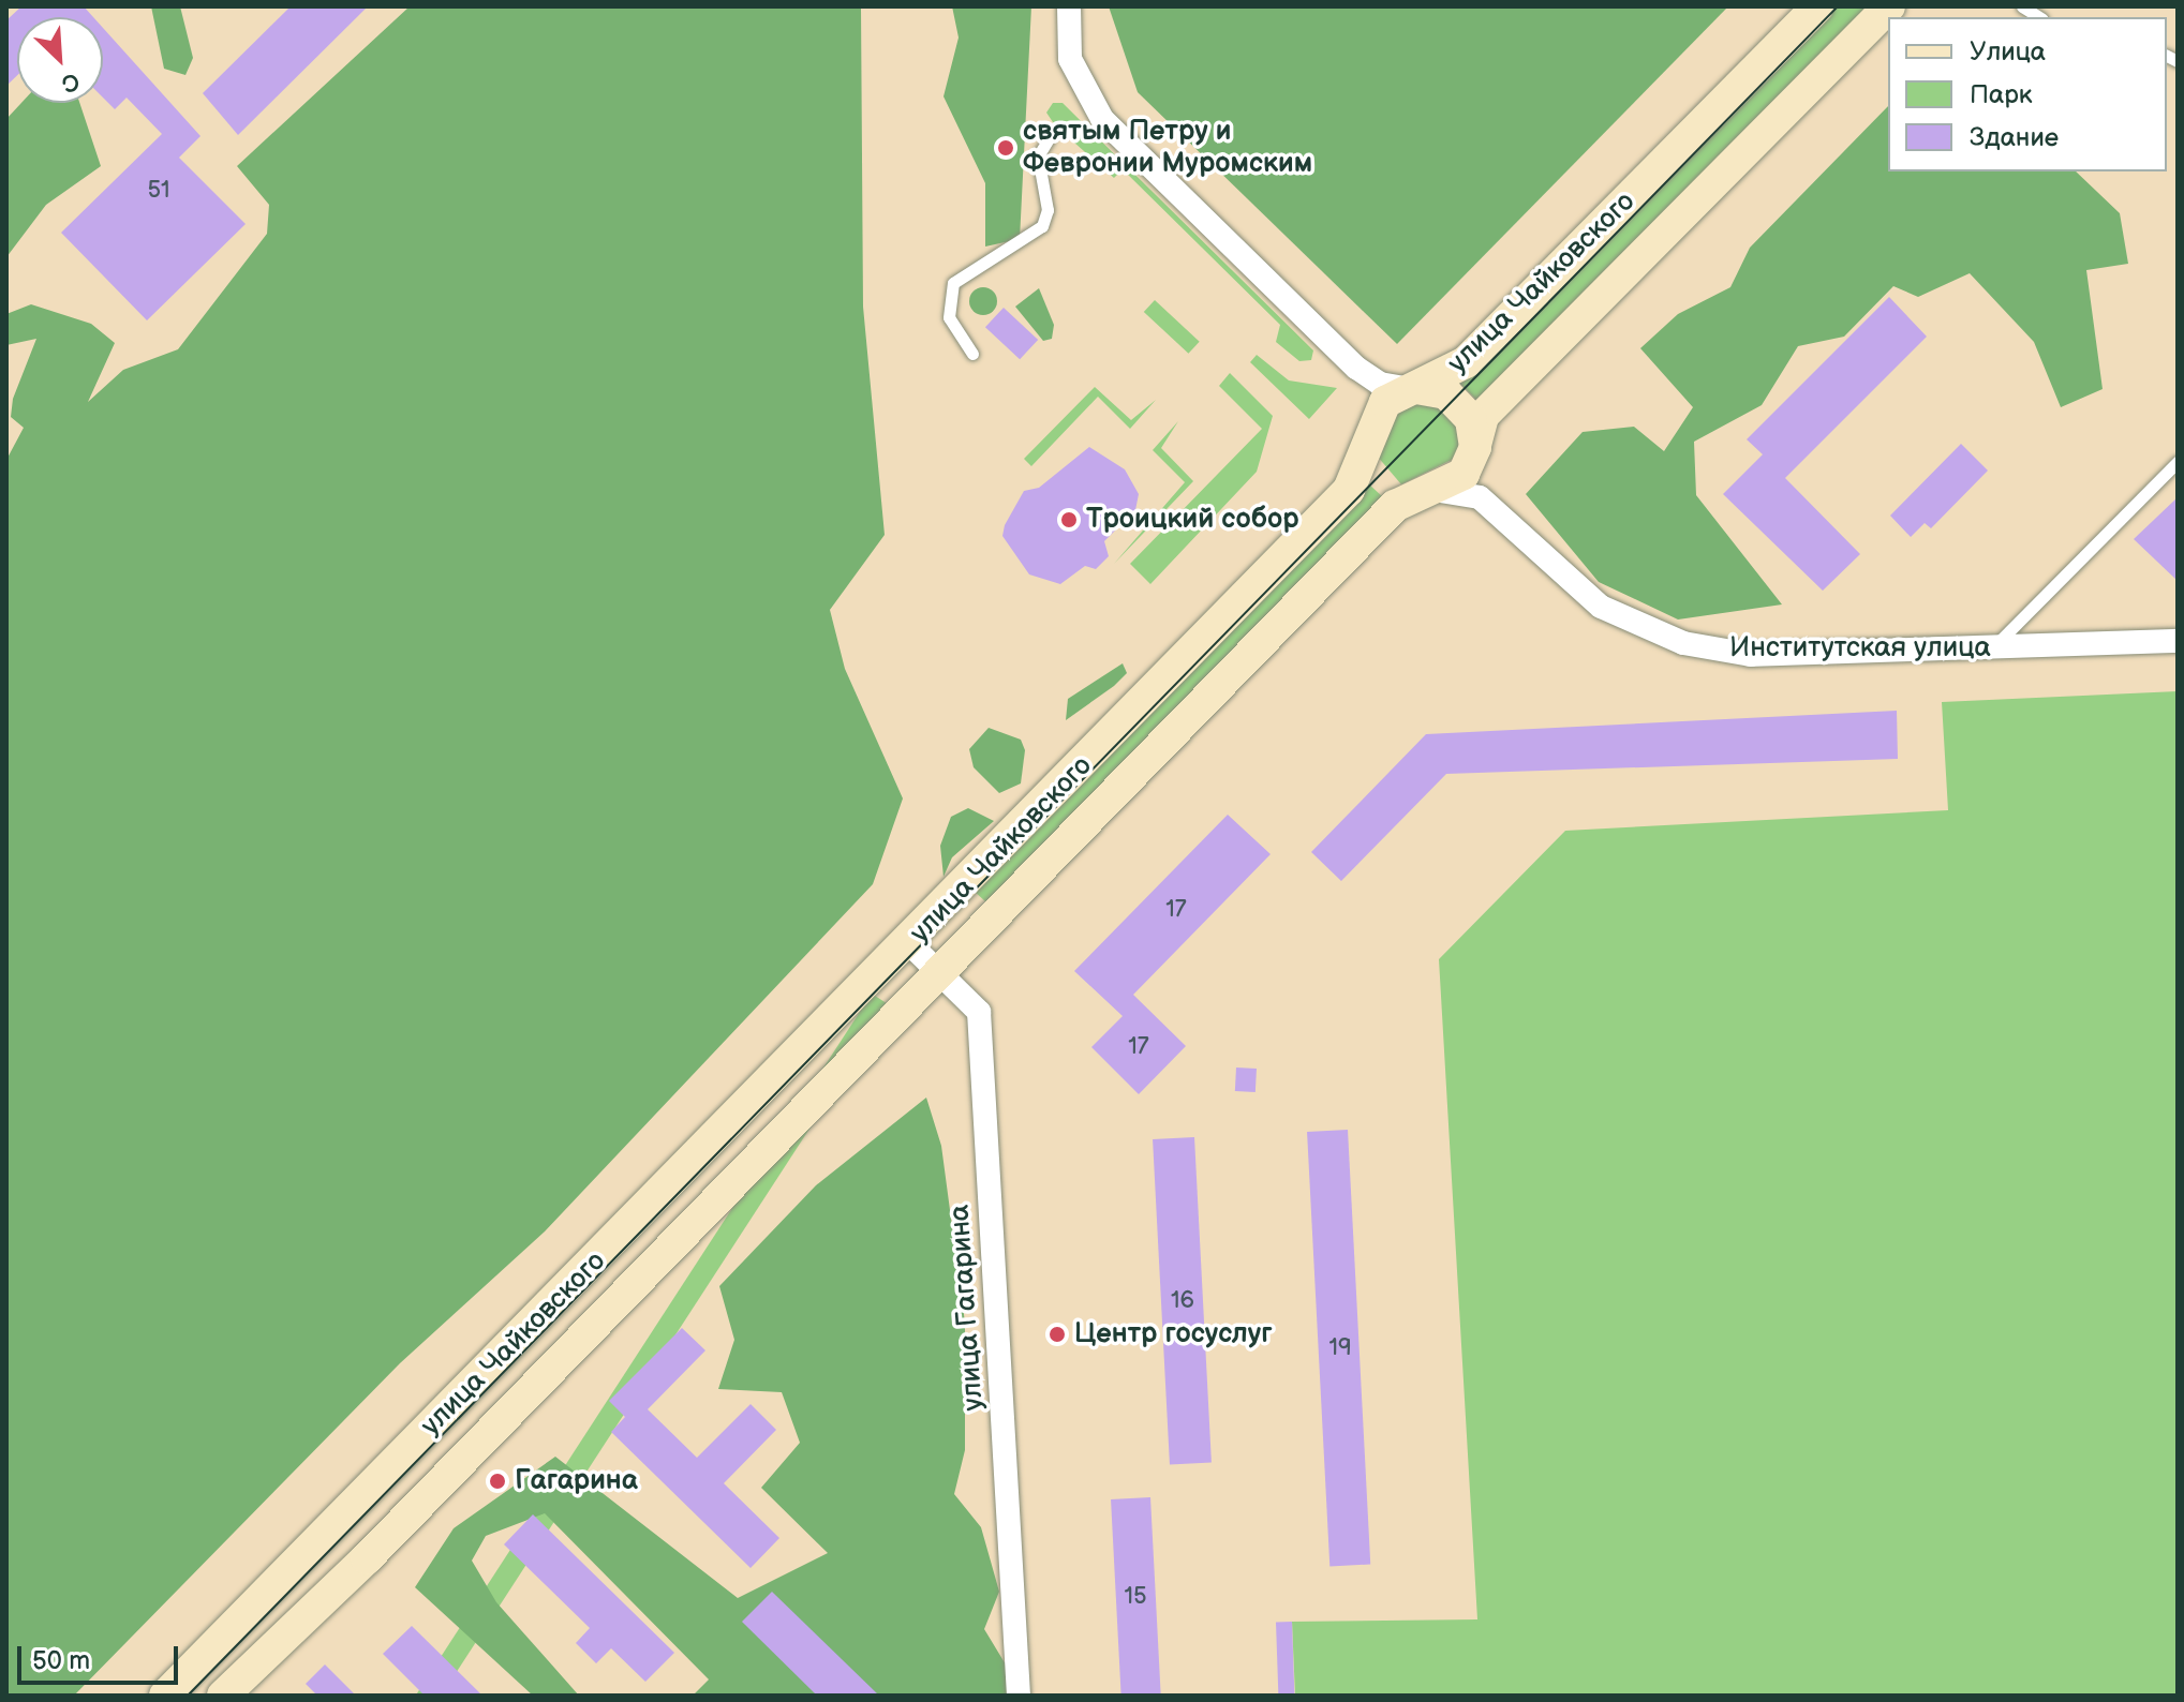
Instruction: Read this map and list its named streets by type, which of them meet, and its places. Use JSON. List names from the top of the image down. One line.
{"streets":{"main road":["улица Чайковского"],"street":["Институтская улица","улица Гагарина"]},"crossings":[["улица Чайковского","Институтская улица"],["улица Чайковского","улица Гагарина"]],"places":["святым Петру и Февронии Муромским","Троицкий собор","Центр госуслуг","Гагарина"],"house_numbers":["51","17","17","16","19","15"],"legend":["Улица","Парк","Здание"],"scale_bar":"50 m","north":"bottom right"}
